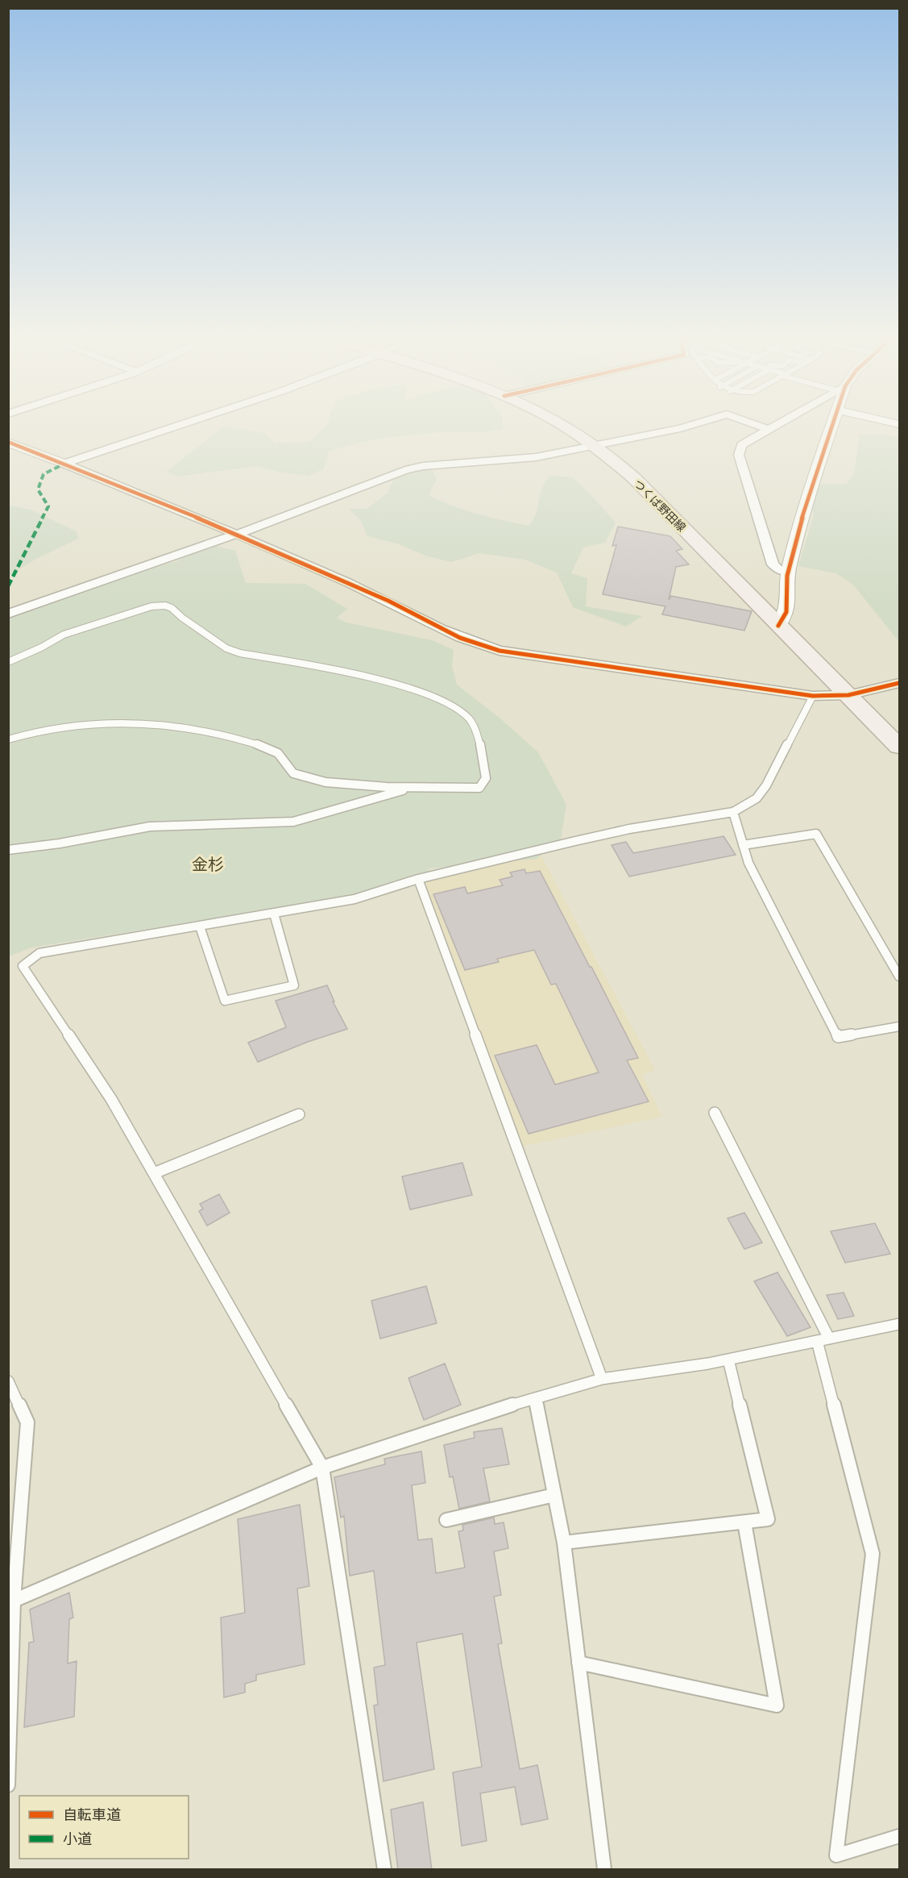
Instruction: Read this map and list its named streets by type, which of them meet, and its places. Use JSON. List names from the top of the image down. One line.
{"streets":{"main road":["つくば野田線"]},"districts":["金杉"],"legend":["自転車道","小道"]}
